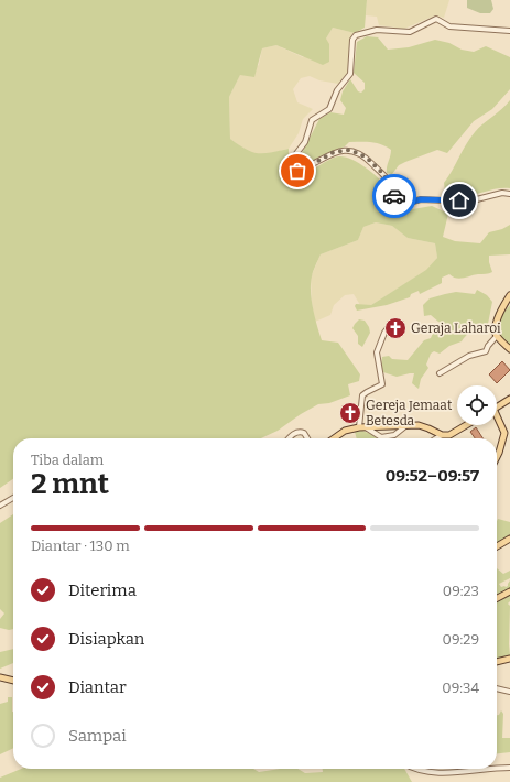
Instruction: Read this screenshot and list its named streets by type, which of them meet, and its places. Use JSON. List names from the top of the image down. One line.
{"places":{"church":["Geraja Laharoi","Gereja Jemaat Betesda"]},"page":{"heading":["2 mnt","Tiba dalam","09:52–09:57"],"bar":"Diantar · 130 m","list":[["Diterima","09:23"],["Disiapkan","09:29"],["Diantar","09:34"],"Sampai"]}}
